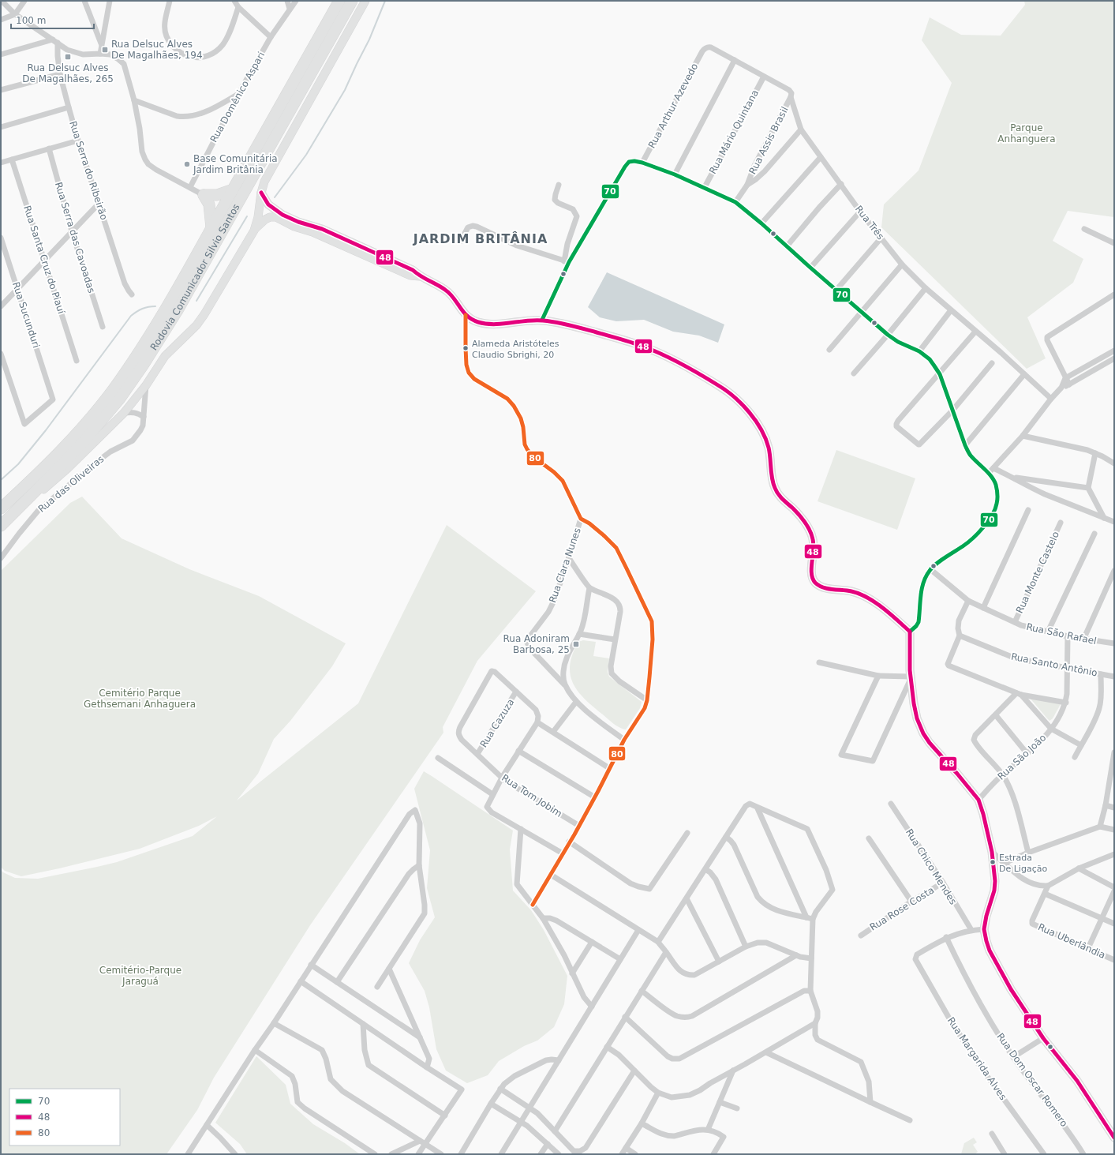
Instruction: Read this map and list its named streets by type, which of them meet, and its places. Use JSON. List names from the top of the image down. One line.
{"streets":{"highway":["Rodovia Comunicador Silvio Santos"],"street":["Rua Domênico Aspari","Rua Arthur Azevedo","Rua Mário Quintana","Rua Assis Brasil","Rua Serra do Ribeirão","Rua Três","Rua Serra das Cavoadas","Rua Santa Cruz do Piauí","Rua Sucunduri","Rua das Oliveiras","Rua Clara Nunes","Rua Monte Castelo","Rua São Rafael","Rua Santo Antônio","Rua Cazuza","Rua São João","Rua Tom Jobim","Rua Chico Mendes","Rua Rose Costa","Rua Uberlândia","Rua Margarida Alves","Rua Dom Oscar Romero"]},"crossings":[["Rua Arthur Azevedo","Rua Três"],["Rua Mário Quintana","Rua Três"],["Rua Assis Brasil","Rua Três"],["Rua Monte Castelo","Rua São Rafael"],["Rua São Rafael","Rua São João"],["Rua Santo Antônio","Rua São João"],["Rua Cazuza","Rua Tom Jobim"],["Rua Chico Mendes","Rua Rose Costa"],["Rua Margarida Alves","Rua Dom Oscar Romero"]],"districts":["JARDIM BRITÂNIA"],"parks":["Parque Anhanguera","Cemitério Parque Gethsemani Anhaguera","Cemitério-Parque Jaraguá"],"places":{"transit":["Rua Delsuc Alves De Magalhães, 194","Rua Delsuc Alves De Magalhães, 265","Rua Adoniram Barbosa, 25"],"other":["Base Comunitária Jardim Britânia","Alameda Aristóteles Claudio Sbrighi, 20","Estrada De Ligação"]},"lines":["transit line 70","transit line 48","transit line 80"],"legend":["70","48","80"],"scale_bar":"100 m"}
